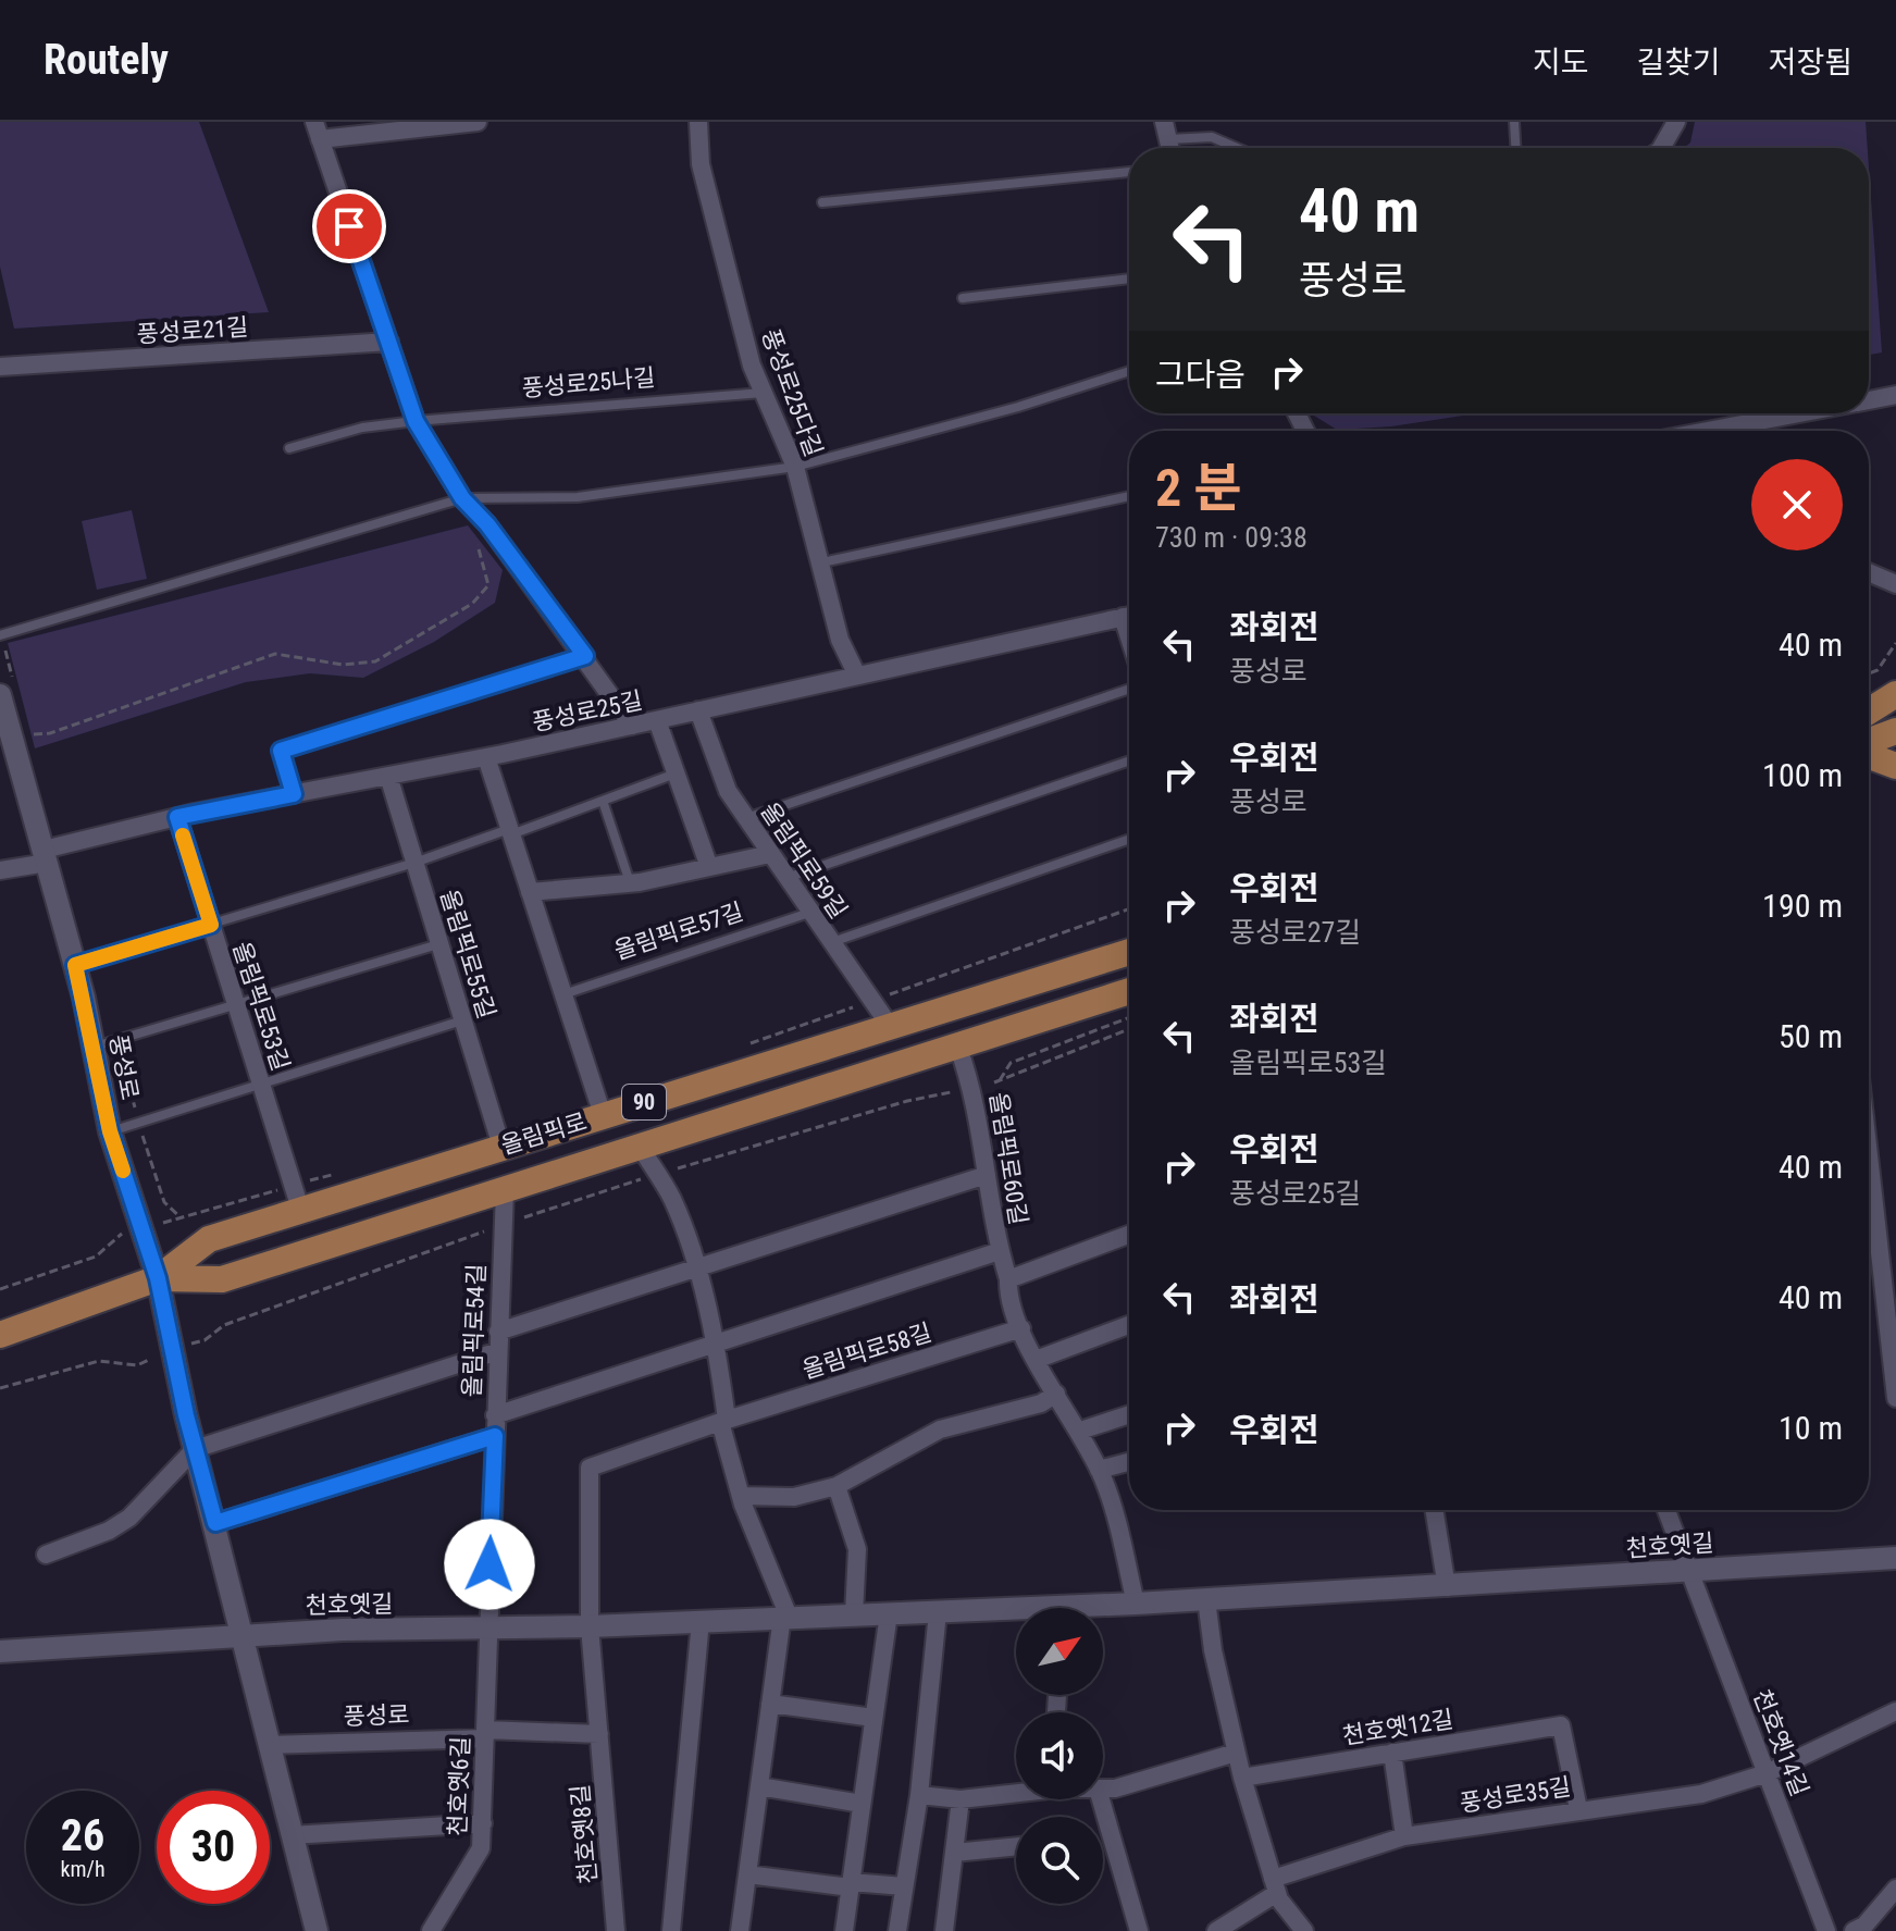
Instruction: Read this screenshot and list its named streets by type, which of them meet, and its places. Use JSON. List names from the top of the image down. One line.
{"streets":{"main road":["90","올림픽로"],"street":["풍성로21길","풍성로25다길","풍성로25길","올림픽로59길","올림픽로57길","올림픽로55길","올림픽로53길","풍성로","올림픽로60길","올림픽로54길","올림픽로58길","천호옛길","천호옛12길","천호옛14길","천호옛6길","풍성로35길","천호옛8길"],"lane":["풍성로25나길"]},"crossings":[["풍성로25나길","풍성로25다길"],["풍성로25다길","풍성로25길"],["풍성로25길","올림픽로59길"],["풍성로25길","올림픽로55길"],["풍성로25길","올림픽로53길"],["풍성로25길","풍성로"],["올림픽로59길","올림픽로57길"],["올림픽로59길","올림픽로"],["올림픽로55길","올림픽로"],["올림픽로53길","올림픽로"],["풍성로","올림픽로"],["풍성로","천호옛길"],["풍성로","천호옛6길"],["올림픽로","올림픽로60길"],["올림픽로","올림픽로54길"],["올림픽로60길","올림픽로58길"],["올림픽로60길","천호옛길"],["올림픽로54길","천호옛길"],["올림픽로54길","천호옛6길"],["올림픽로58길","천호옛길"],["올림픽로58길","천호옛8길"],["천호옛길","천호옛14길"],["천호옛길","천호옛6길"],["천호옛길","천호옛8길"],["천호옛12길","풍성로35길"],["천호옛14길","풍성로35길"]],"north":"top right","page":{"header":"Routely","nav":["지도","길찾기","저장됨"],"turn":["40 m","풍성로"],"then":"그다음","heading":["2 분","730 m · 09:38"],"list":[{"name":"좌회전","note":"풍성로","value":"40 m"},{"name":"우회전","note":"풍성로","value":"100 m"},{"name":"우회전","note":"풍성로27길","value":"190 m"},{"name":"좌회전","note":"올림픽로53길","value":"50 m"},{"name":"우회전","note":"풍성로25길","value":"40 m"},{"name":"좌회전","value":"40 m"},{"name":"우회전","value":"10 m"}],"speed":"26 km/h","limit":"30"}}
